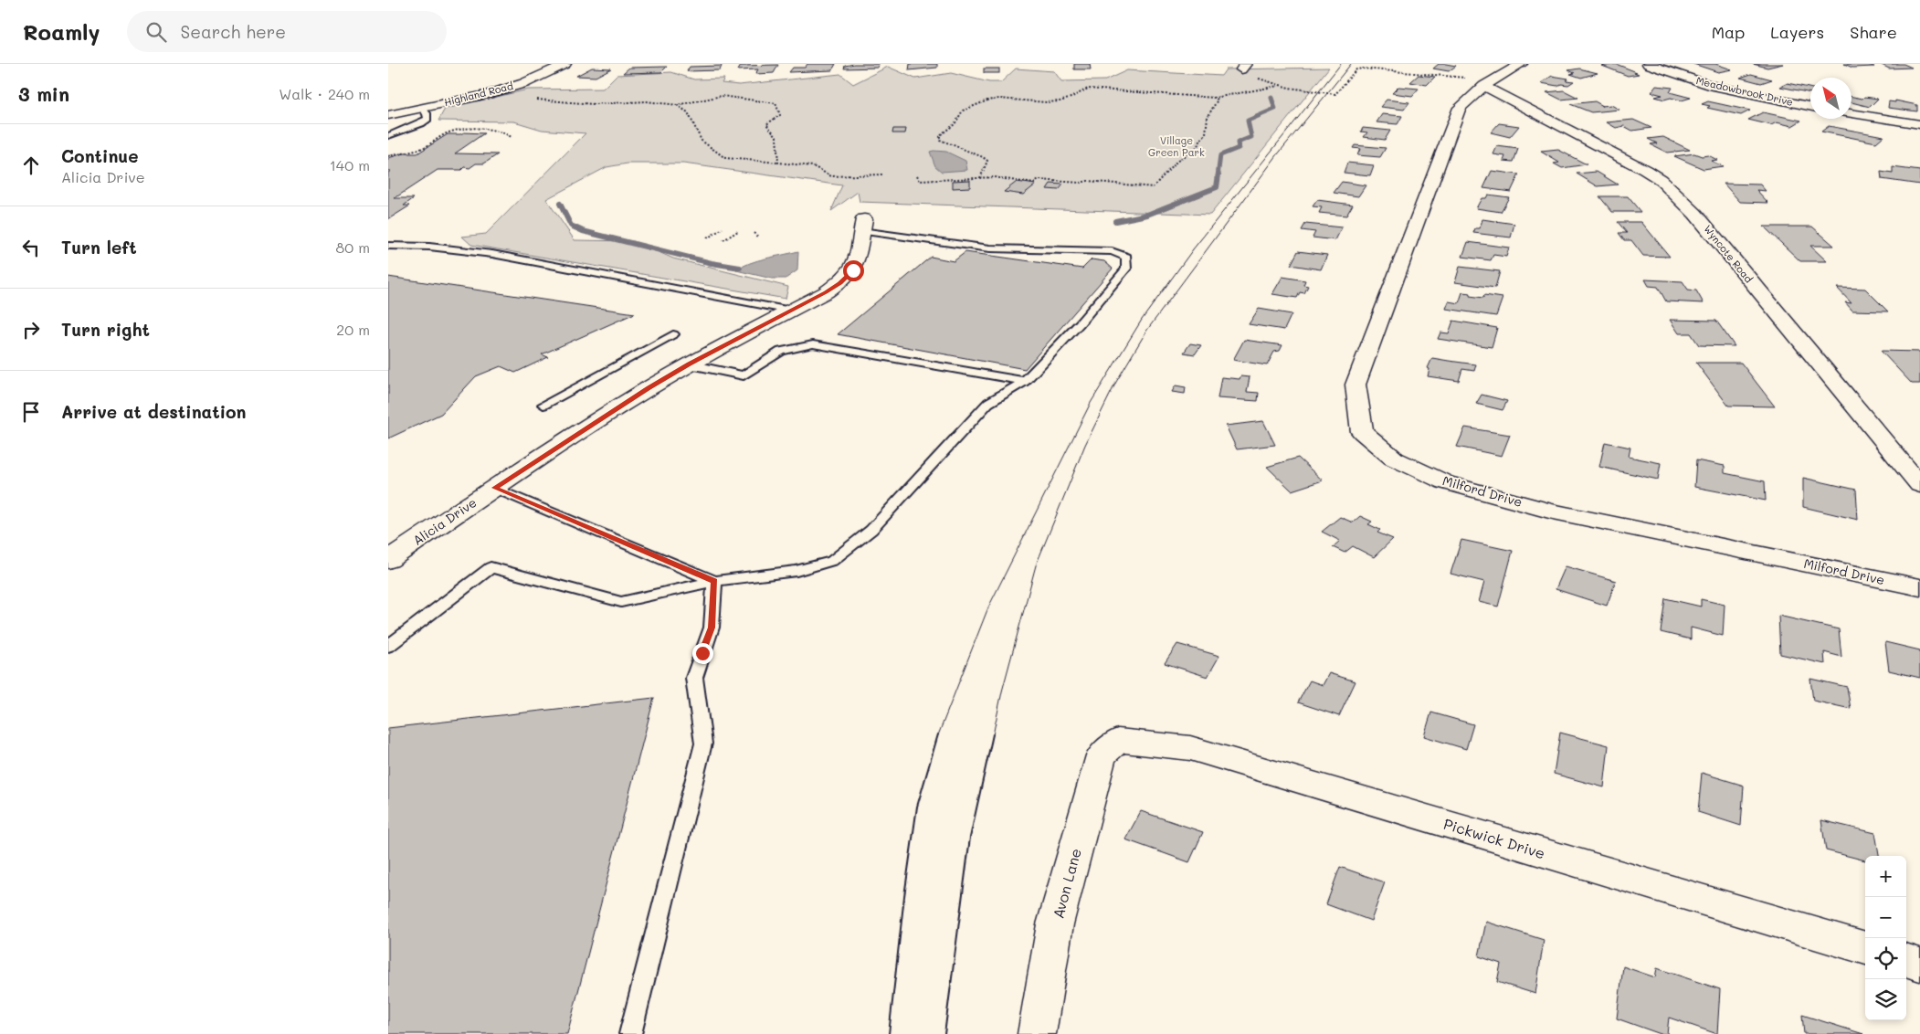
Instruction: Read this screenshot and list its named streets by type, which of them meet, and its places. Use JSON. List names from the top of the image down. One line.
{"streets":{"street":["Meadowbrook Drive","Highland Road","Wyncote Road","Milford Drive","Alicia Drive","Pickwick Drive","Avon Lane"]},"crossings":[["Wyncote Road","Milford Drive"],["Pickwick Drive","Avon Lane"]],"parks":["Village Green Park"],"north":"top left","page":{"header":"Roamly","search":"Search here","nav":["Map","Layers","Share"],"heading":["3 min","Walk · 240 m"],"list":[["Continue","Alicia Drive","140 m"],["Turn left","80 m"],["Turn right","20 m"],"Arrive at destination"],"map_buttons":["+","−"]}}
